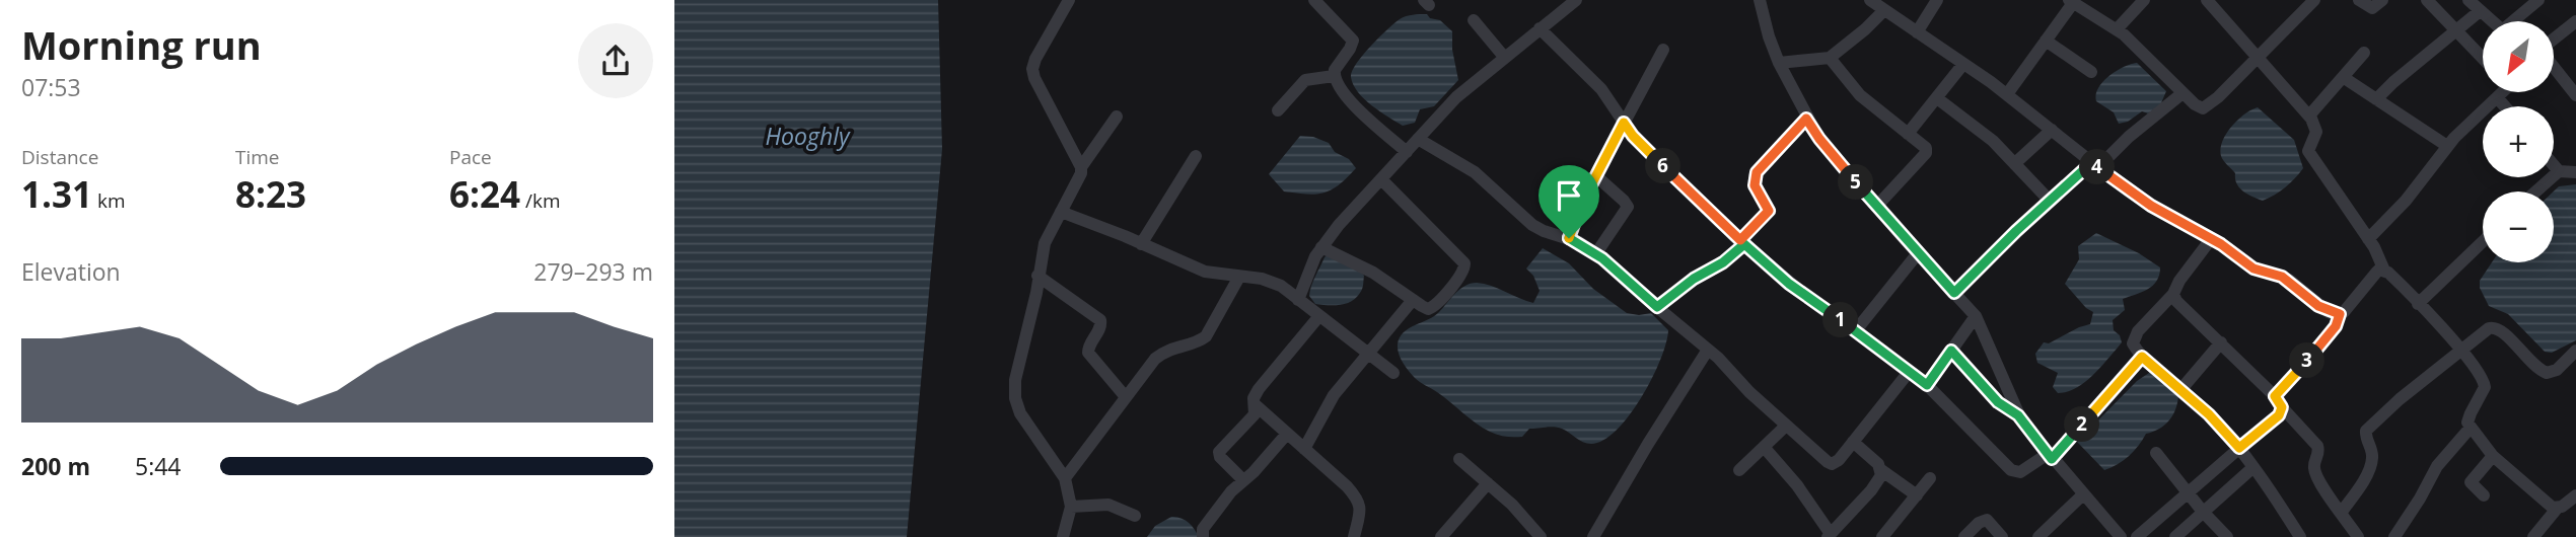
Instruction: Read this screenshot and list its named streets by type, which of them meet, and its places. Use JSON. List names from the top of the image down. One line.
{"water":["Hooghly"],"north":"bottom left","page":{"heading":["Morning run","07:53"],"map_buttons":["+","−"],"stats":[["Distance","1.31 km"],["Time","8:23"],["Pace","6:24 /km"]],"pins":["6","4","5","1","3","2"],"chart":["Elevation","279–293 m"],"list":[{"name":"200 m","note":"5:44"}]}}
